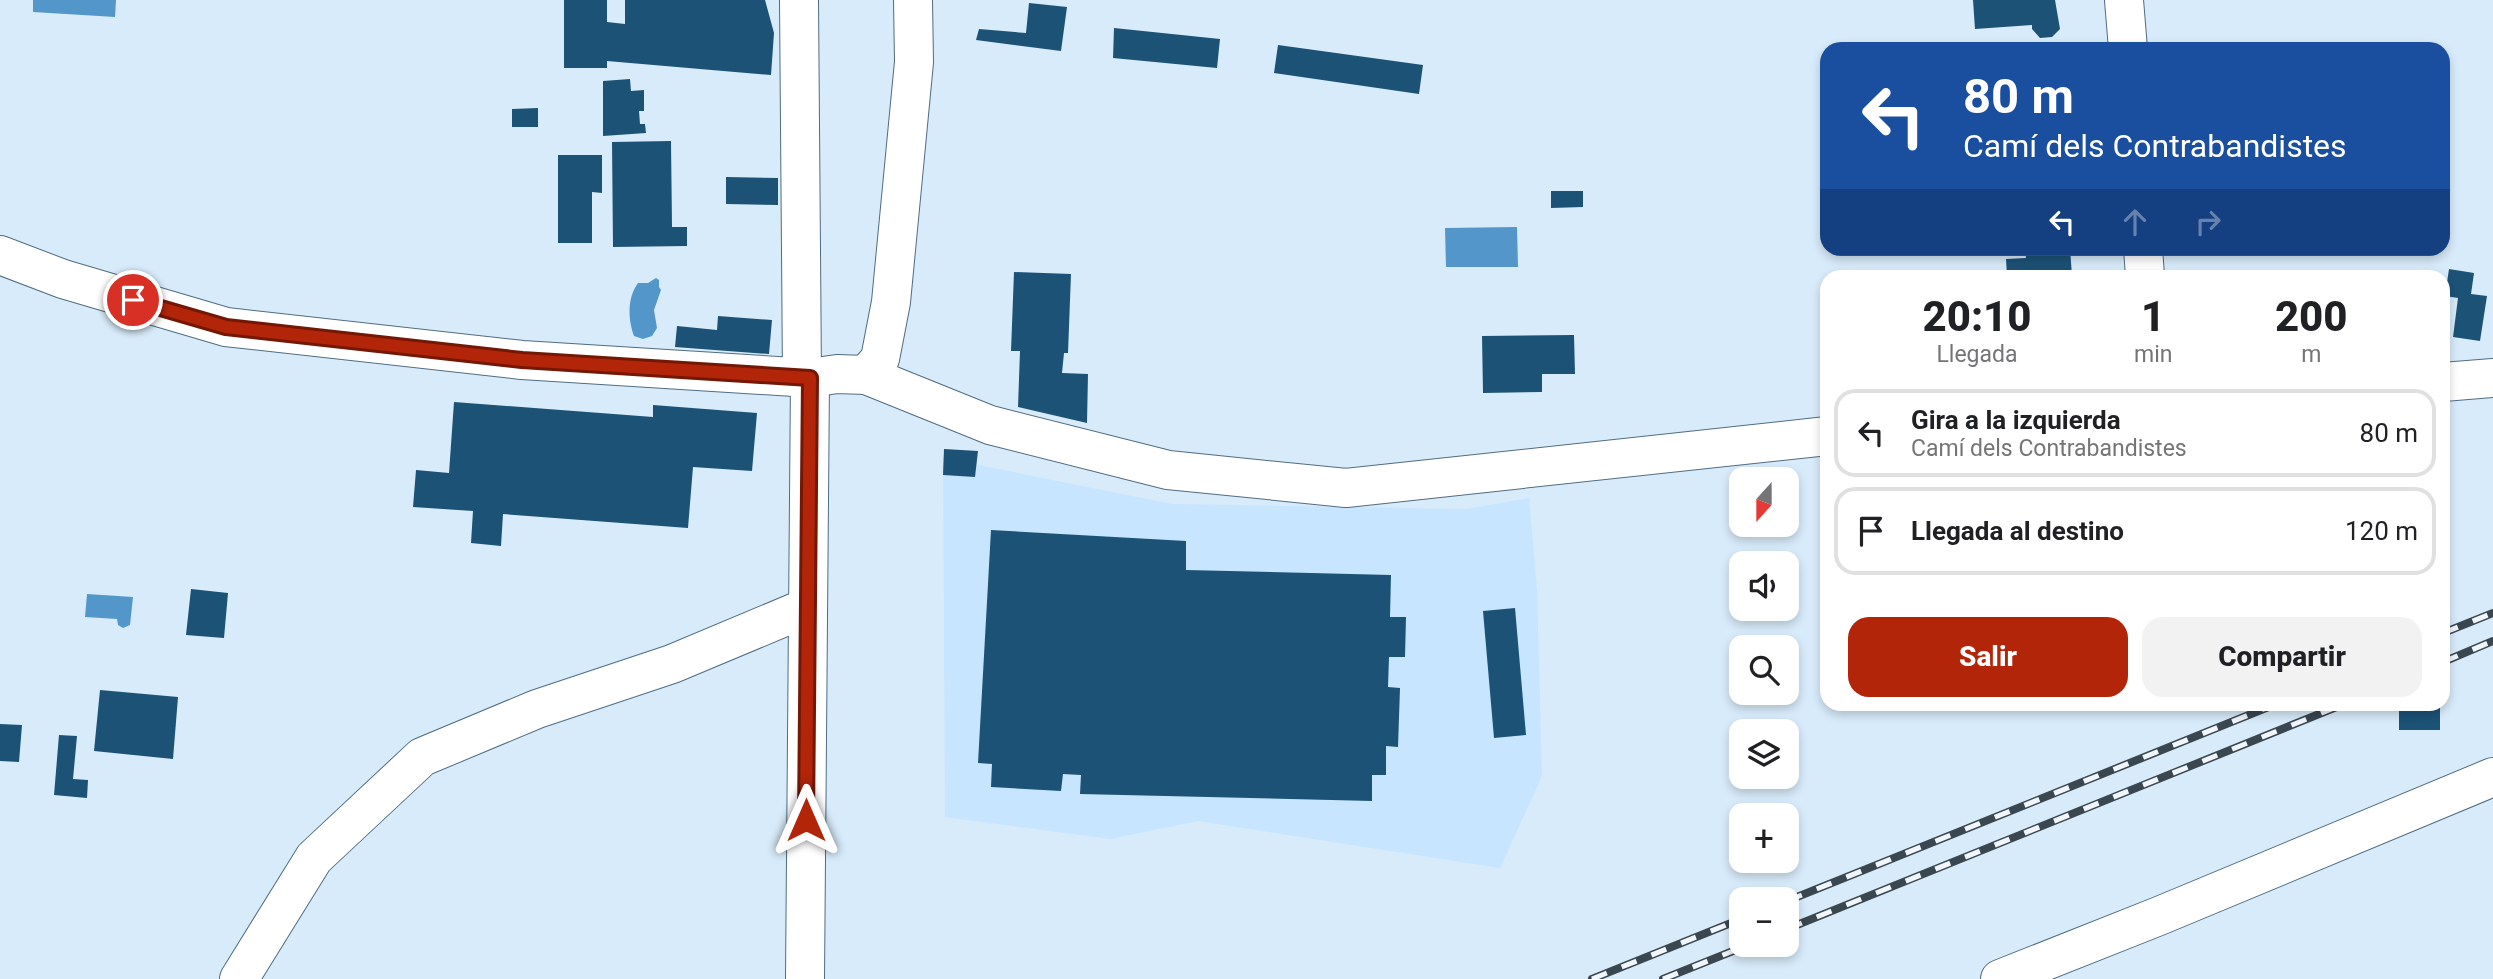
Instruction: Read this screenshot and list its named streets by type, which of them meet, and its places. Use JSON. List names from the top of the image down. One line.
{"north":"bottom","page":{"turn":["80 m","Camí dels Contrabandistes"],"eta":["20:10","Llegada","1","min","200","m"],"list":[{"name":"Gira a la izquierda","note":"Camí dels Contrabandistes","value":"80 m"},{"name":"Llegada al destino","value":"120 m"}],"map_buttons":["+","−"],"buttons":["Salir","Compartir"]}}
